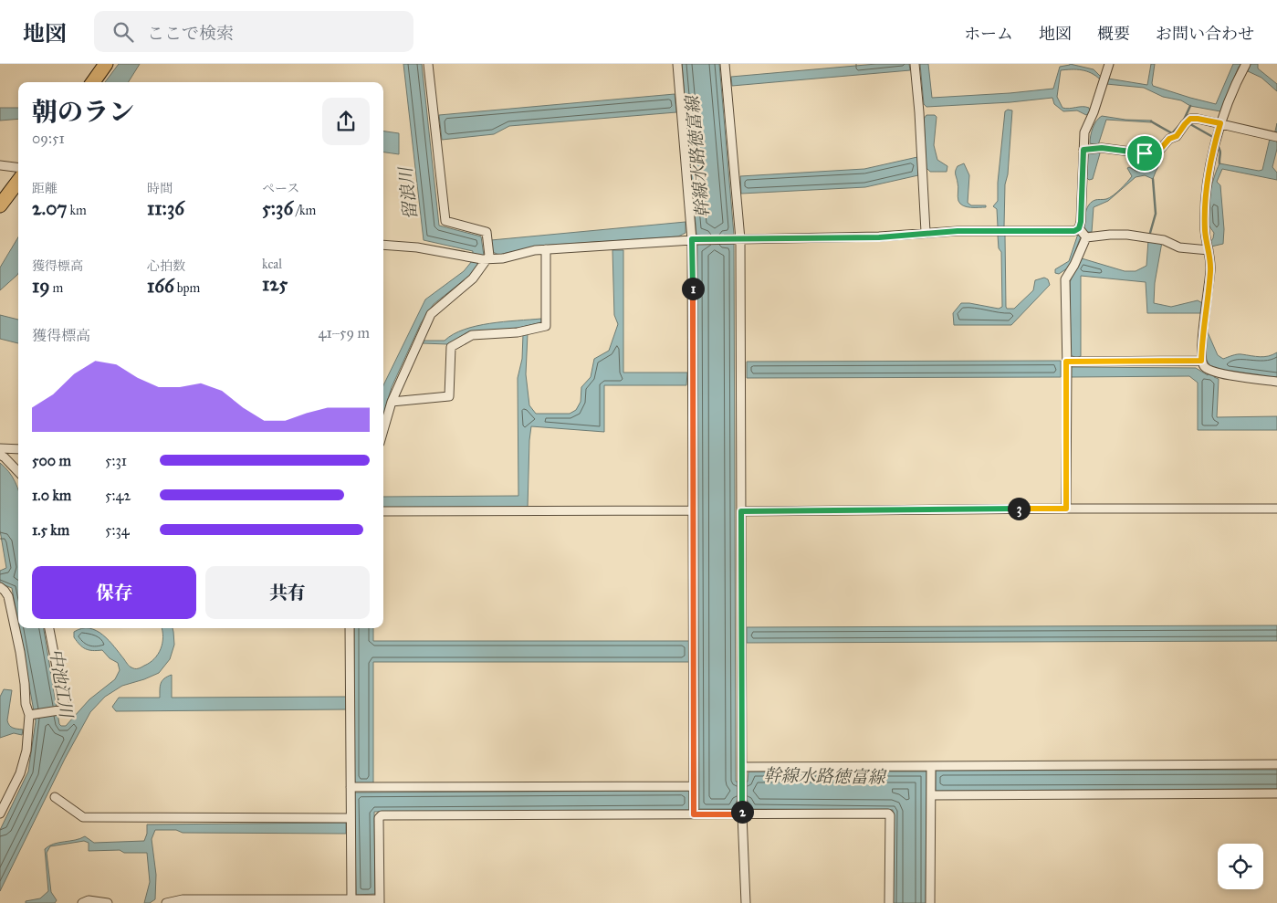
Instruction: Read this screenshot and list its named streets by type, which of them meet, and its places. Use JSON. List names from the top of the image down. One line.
{"water":["幹線水路徳富線","留浪川","中池江川"],"page":{"header":"地図","search":"ここで検索","nav":["ホーム","地図","概要","お問い合わせ"],"heading":["朝のラン","09:51"],"stats":[["距離","2.07 km"],["時間","11:36"],["ペース","5:36 /km"],["獲得標高","19 m"],["心拍数","166 bpm"],["kcal","125"]],"pins":["1","3","2"],"chart":["獲得標高","41–59 m"],"list":[{"name":"500 m","note":"5:31"},{"name":"1.0 km","note":"5:42"},{"name":"1.5 km","note":"5:34"}],"buttons":["保存","共有"]}}
